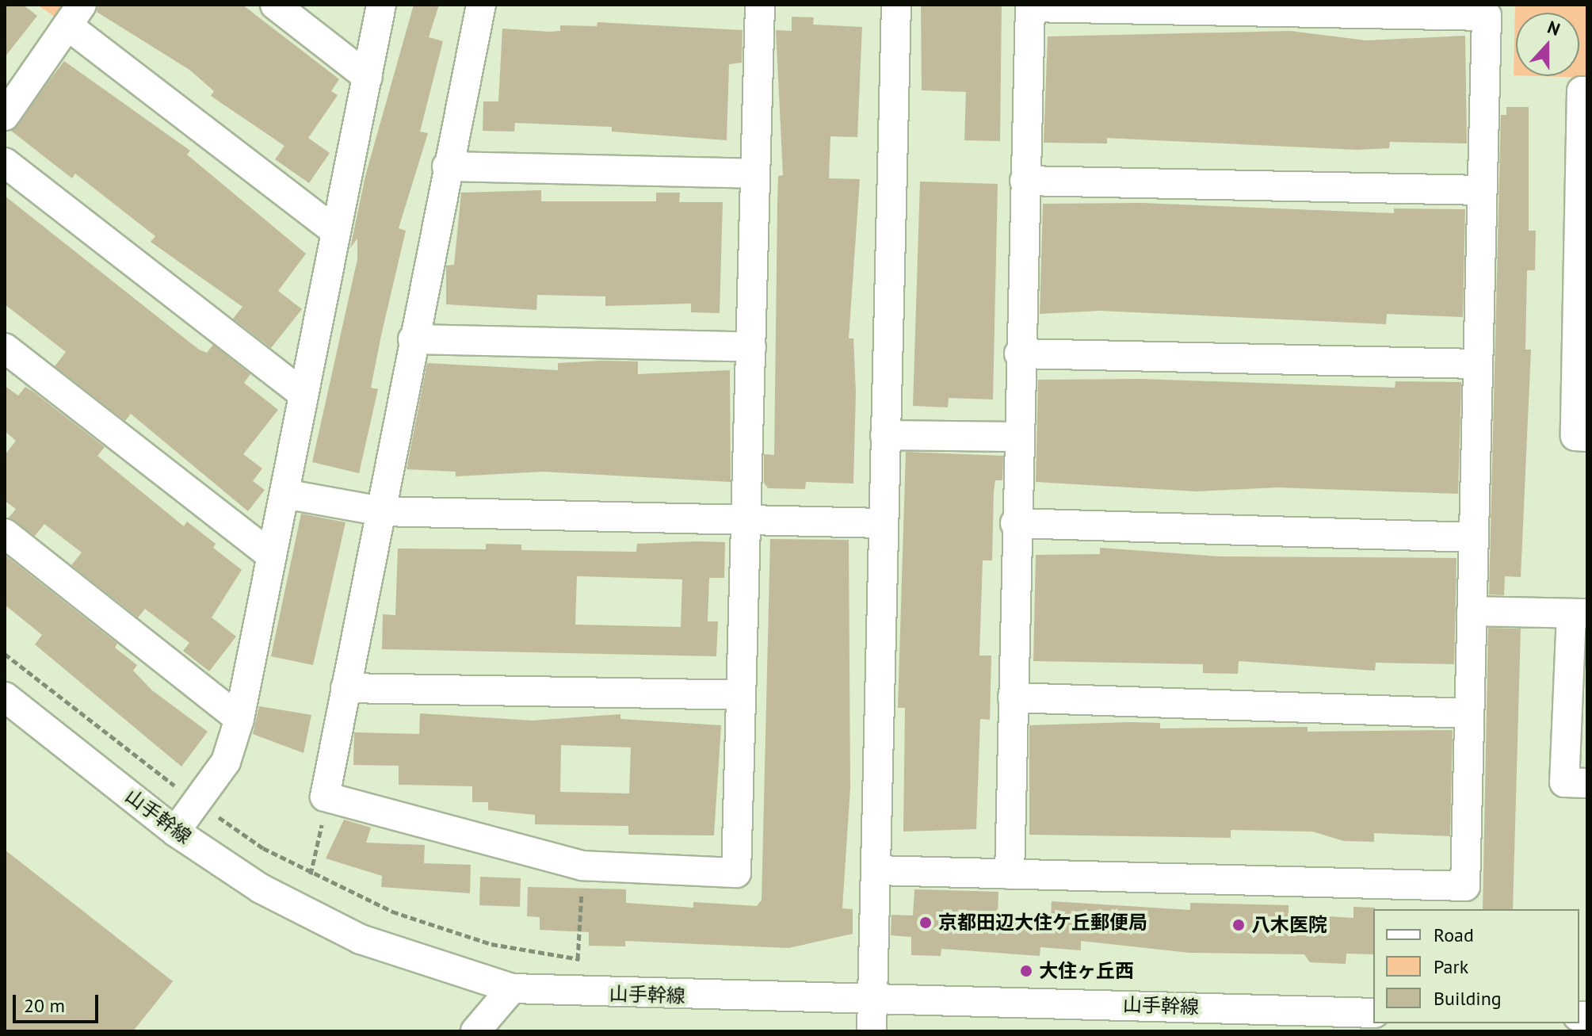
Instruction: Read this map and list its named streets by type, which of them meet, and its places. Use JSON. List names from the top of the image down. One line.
{"streets":{"street":["山手幹線"]},"places":["京都田辺大住ケ丘郵便局","八木医院","大住ヶ丘西"],"legend":["Road","Park","Building"],"scale_bar":"20 m","north":"top"}
